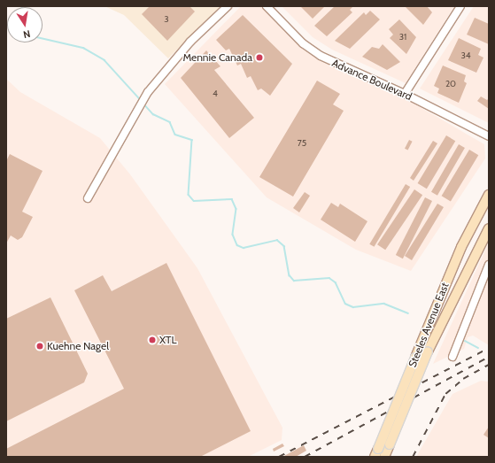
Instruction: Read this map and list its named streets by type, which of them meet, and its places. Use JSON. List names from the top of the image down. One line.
{"streets":{"main road":["Steeles Avenue East"],"street":["Advance Boulevard"]},"places":["Mennie Canada","XTL","Kuehne Nagel"],"house_numbers":["3","31","34","20","4","75"],"north":"bottom"}
